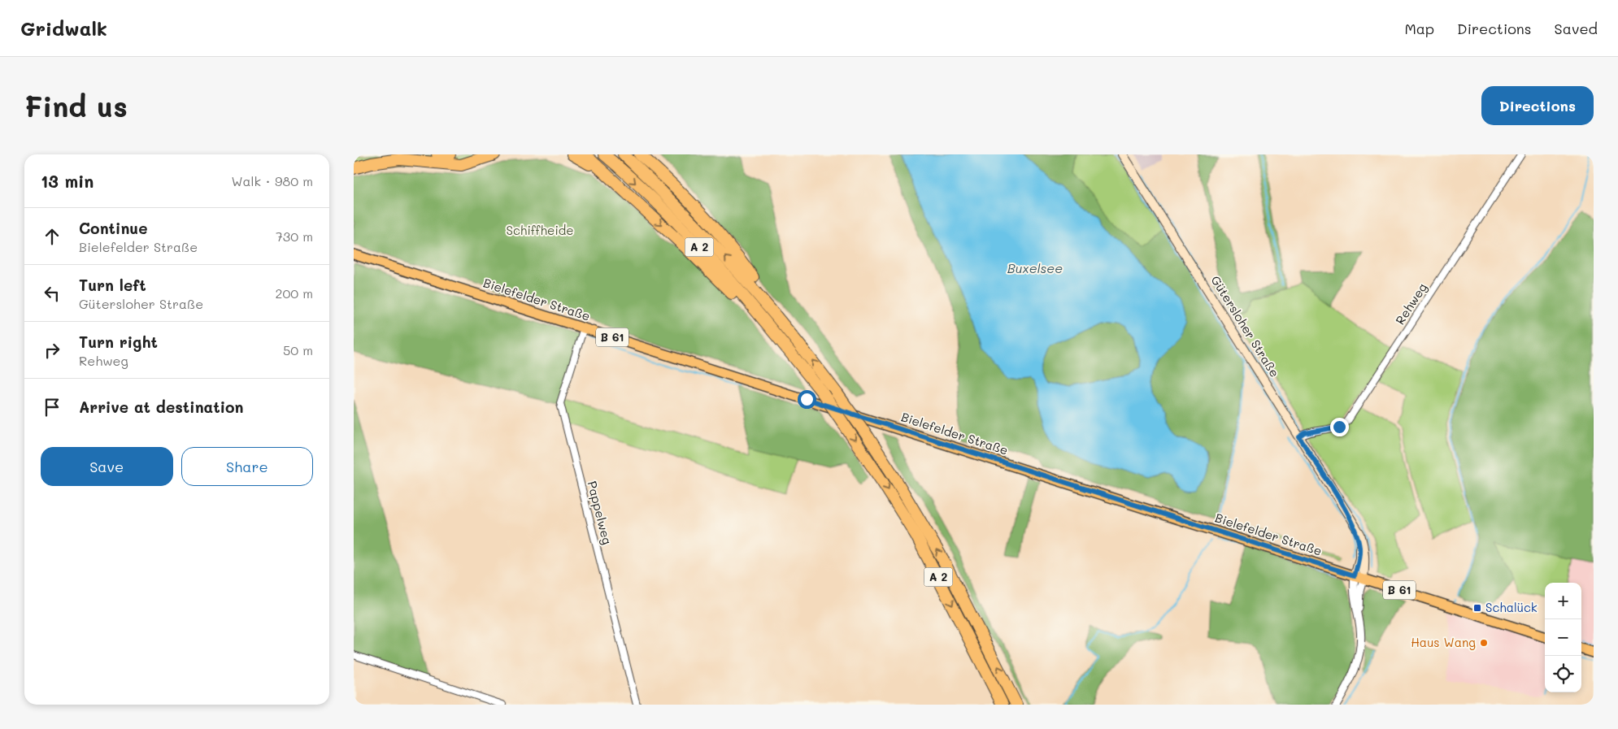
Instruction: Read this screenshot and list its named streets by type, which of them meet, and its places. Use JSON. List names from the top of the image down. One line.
{"streets":{"highway":["A 2"],"main road":["Bielefelder Straße","Gütersloher Straße","B 61"],"street":["Rehweg","Pappelweg"]},"crossings":[["Bielefelder Straße","Gütersloher Straße"],["Bielefelder Straße","Pappelweg"],["Rehweg","Gütersloher Straße"]],"water":["Buxelsee"],"parks":["Schiffheide"],"places":{"transit":["Schalück"],"other":["Haus Wang"]},"page":{"header":"Gridwalk","nav":["Map","Directions","Saved"],"buttons":["Directions",["Save","Share"]],"title":"Find us","heading":["13 min","Walk · 980 m"],"list":[["Continue","Bielefelder Straße","730 m"],["Turn left","Gütersloher Straße","200 m"],["Turn right","Rehweg","50 m"],"Arrive at destination"],"map_buttons":["+","−"]}}
